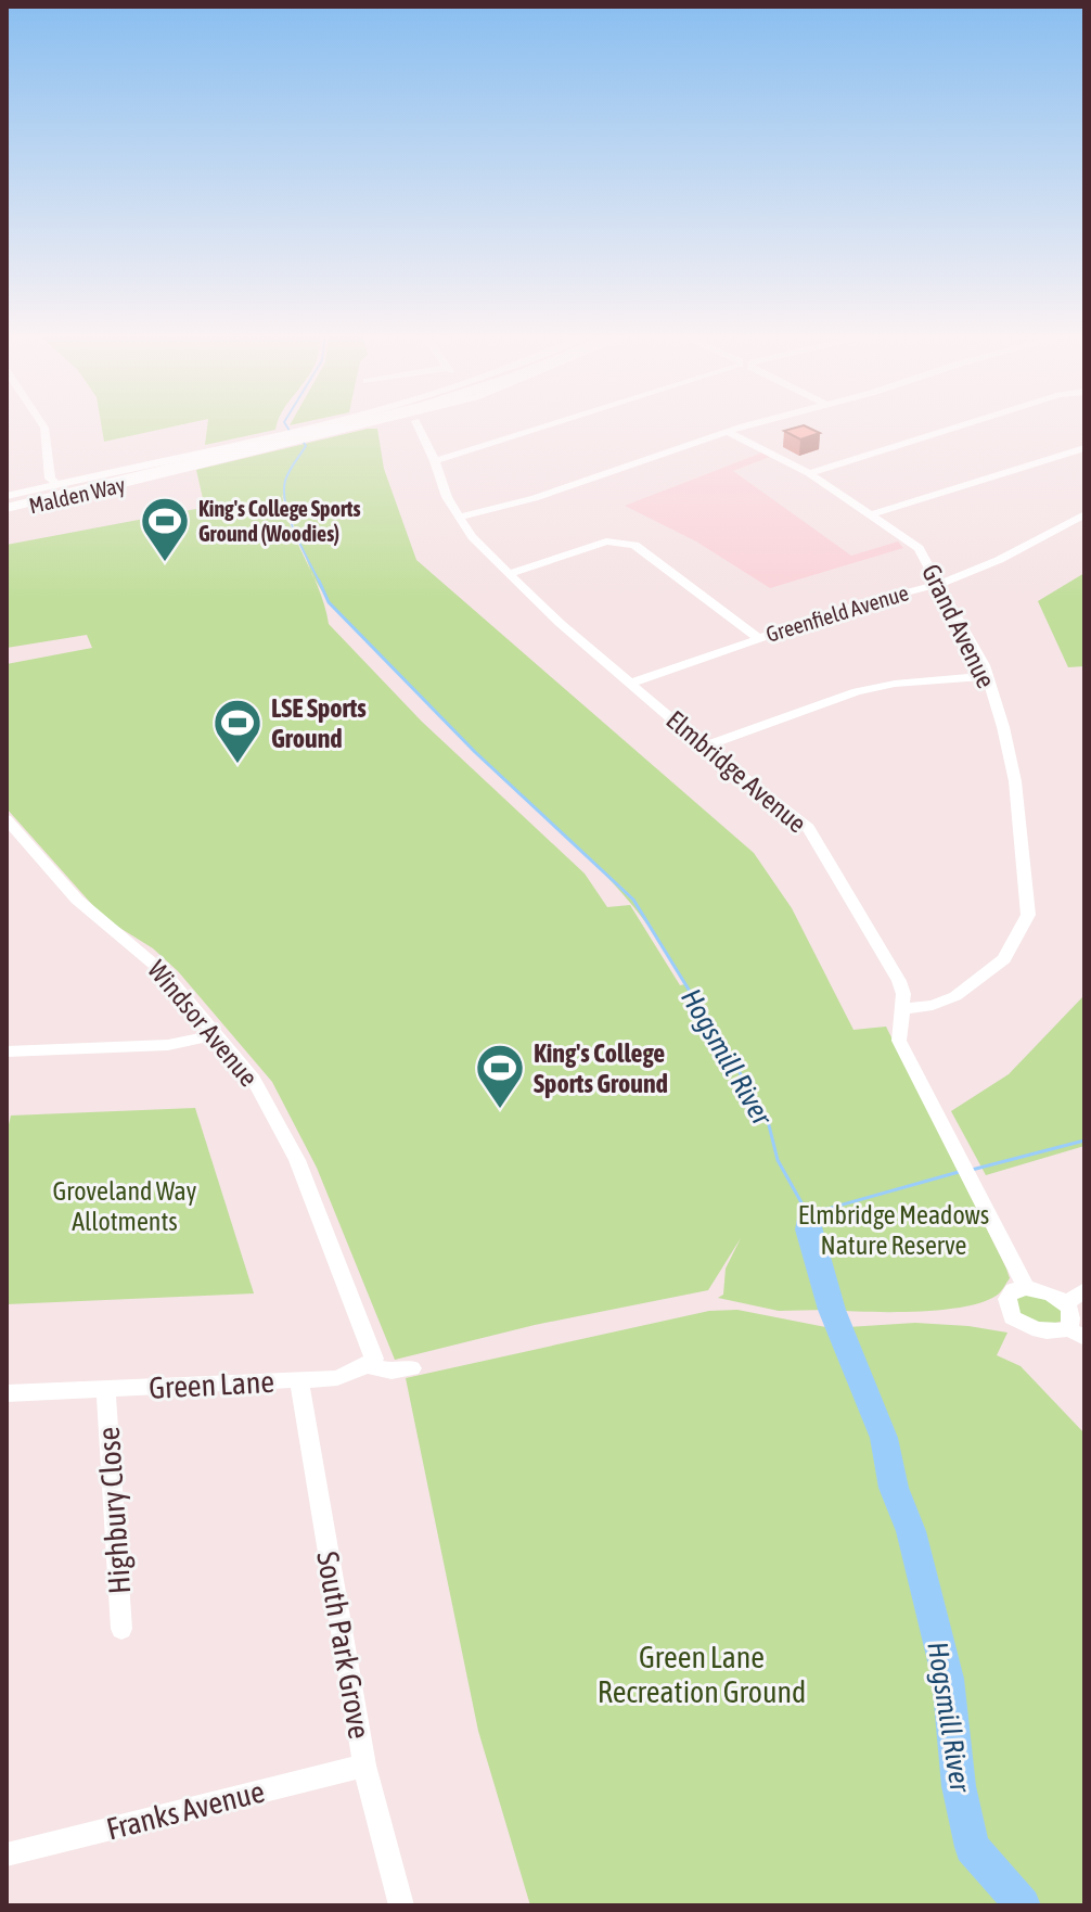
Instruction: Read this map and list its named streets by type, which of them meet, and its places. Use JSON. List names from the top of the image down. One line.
{"streets":{"highway":["Malden Way"],"street":["Greenfield Avenue","Grand Avenue","Elmbridge Avenue","Windsor Avenue","Green Lane","Highbury Close","South Park Grove","Franks Avenue"]},"crossings":[["Greenfield Avenue","Grand Avenue"],["Greenfield Avenue","Elmbridge Avenue"],["Grand Avenue","Elmbridge Avenue"],["Windsor Avenue","Green Lane"],["Green Lane","Highbury Close"],["Green Lane","South Park Grove"],["South Park Grove","Franks Avenue"]],"water":["Hogsmill River"],"parks":["Groveland Way Allotments","Elmbridge Meadows Nature Reserve","Green Lane Recreation Ground"],"places":{"sports":["King's College Sports Ground (Woodies)","LSE Sports Ground","King's College Sports Ground"]}}
